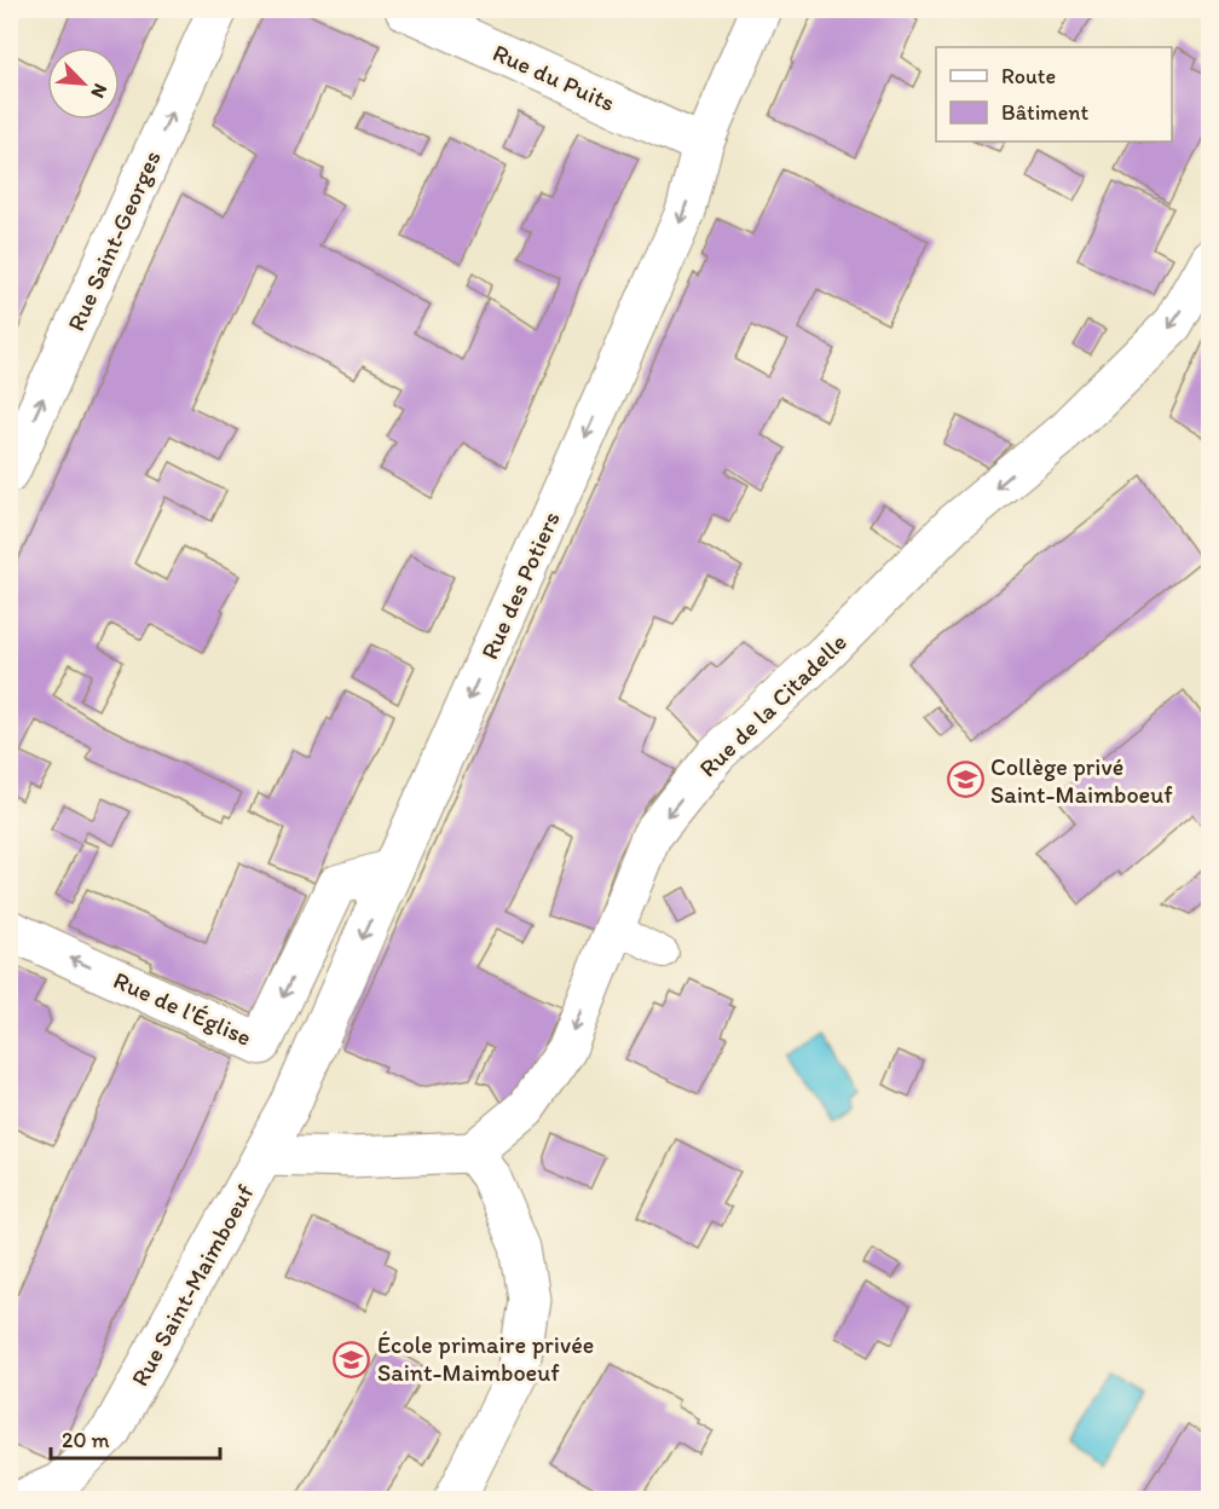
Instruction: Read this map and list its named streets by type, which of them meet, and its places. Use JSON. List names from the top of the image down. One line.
{"streets":{"street":["Rue du Puits","Rue Saint-Georges","Rue des Potiers","Rue de la Citadelle","Rue de l'Église","Rue Saint-Maimboeuf"]},"crossings":[["Rue du Puits","Rue des Potiers"],["Rue des Potiers","Rue de l'Église"],["Rue des Potiers","Rue Saint-Maimboeuf"]],"one_way":["Rue Saint-Georges","Rue des Potiers","Rue de la Citadelle"],"places":{"school or university":["Collège privé Saint-Maimboeuf","École primaire privée Saint-Maimboeuf"]},"legend":["Route","Bâtiment"],"scale_bar":"20 m","north":"bottom right"}
